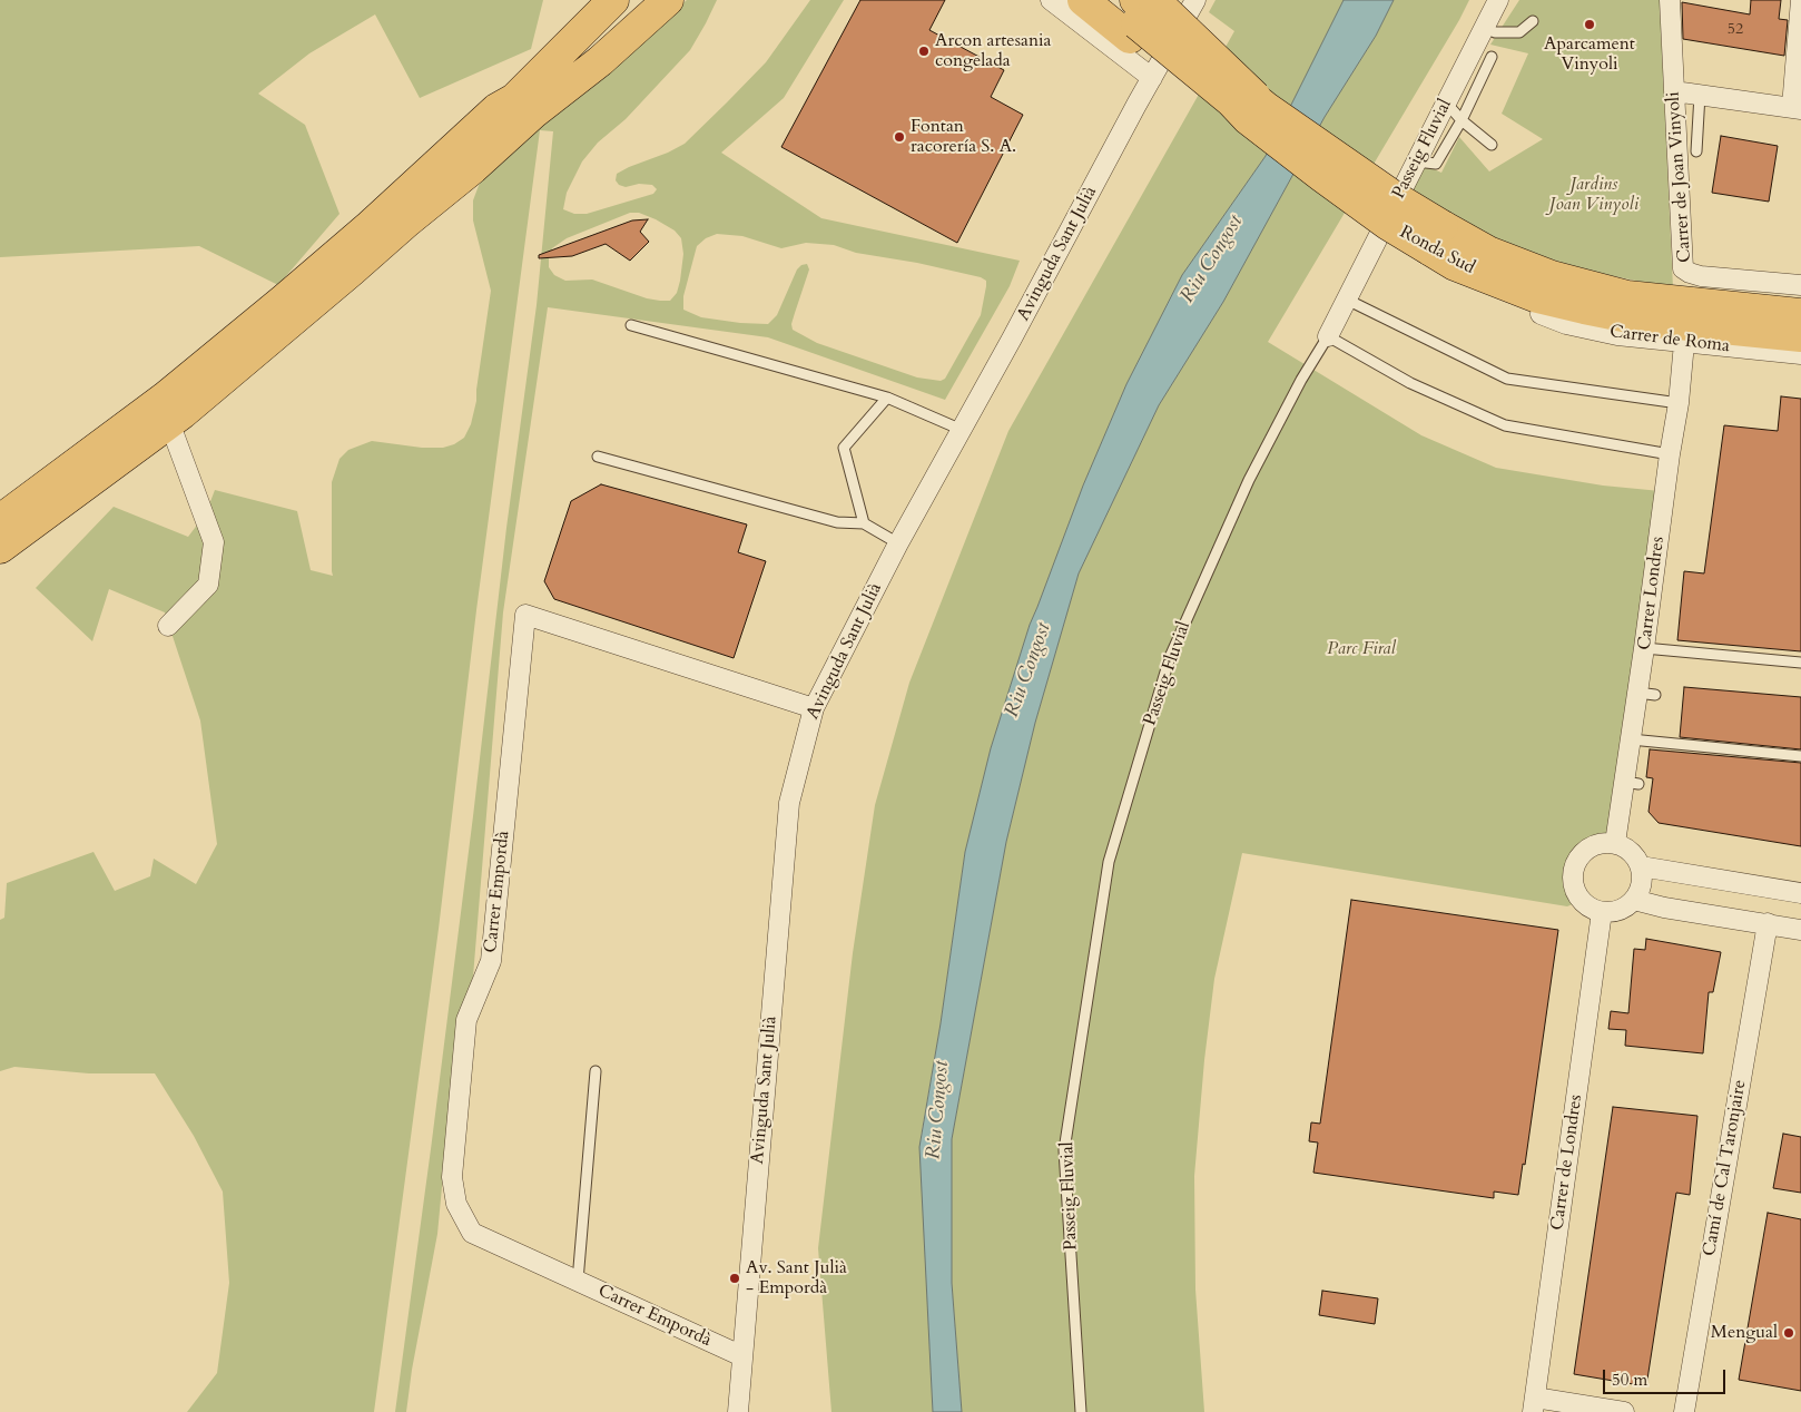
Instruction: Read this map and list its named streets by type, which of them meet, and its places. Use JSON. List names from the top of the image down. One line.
{"streets":{"highway":["Ronda Sud"],"street":["Passeig Fluvial","Carrer de Joan Vinyoli","Avinguda Sant Julià","Carrer de Roma","Carrer Londres","Carrer Empordà","Carrer de Londres","Camí de Cal Taronjaire"]},"crossings":[["Avinguda Sant Julià","Carrer Empordà"],["Carrer de Roma","Carrer Londres"],["Carrer Londres","Carrer de Londres"]],"water":["Riu Congost"],"parks":["Jardins Joan Vinyoli","Parc Firal"],"places":["Aparcament Vinyoli","Arcon artesania congelada","Fontan racorería S. A.","Av. Sant Julià - Empordà","Mengual"],"house_numbers":["52"],"scale_bar":"50 m"}
